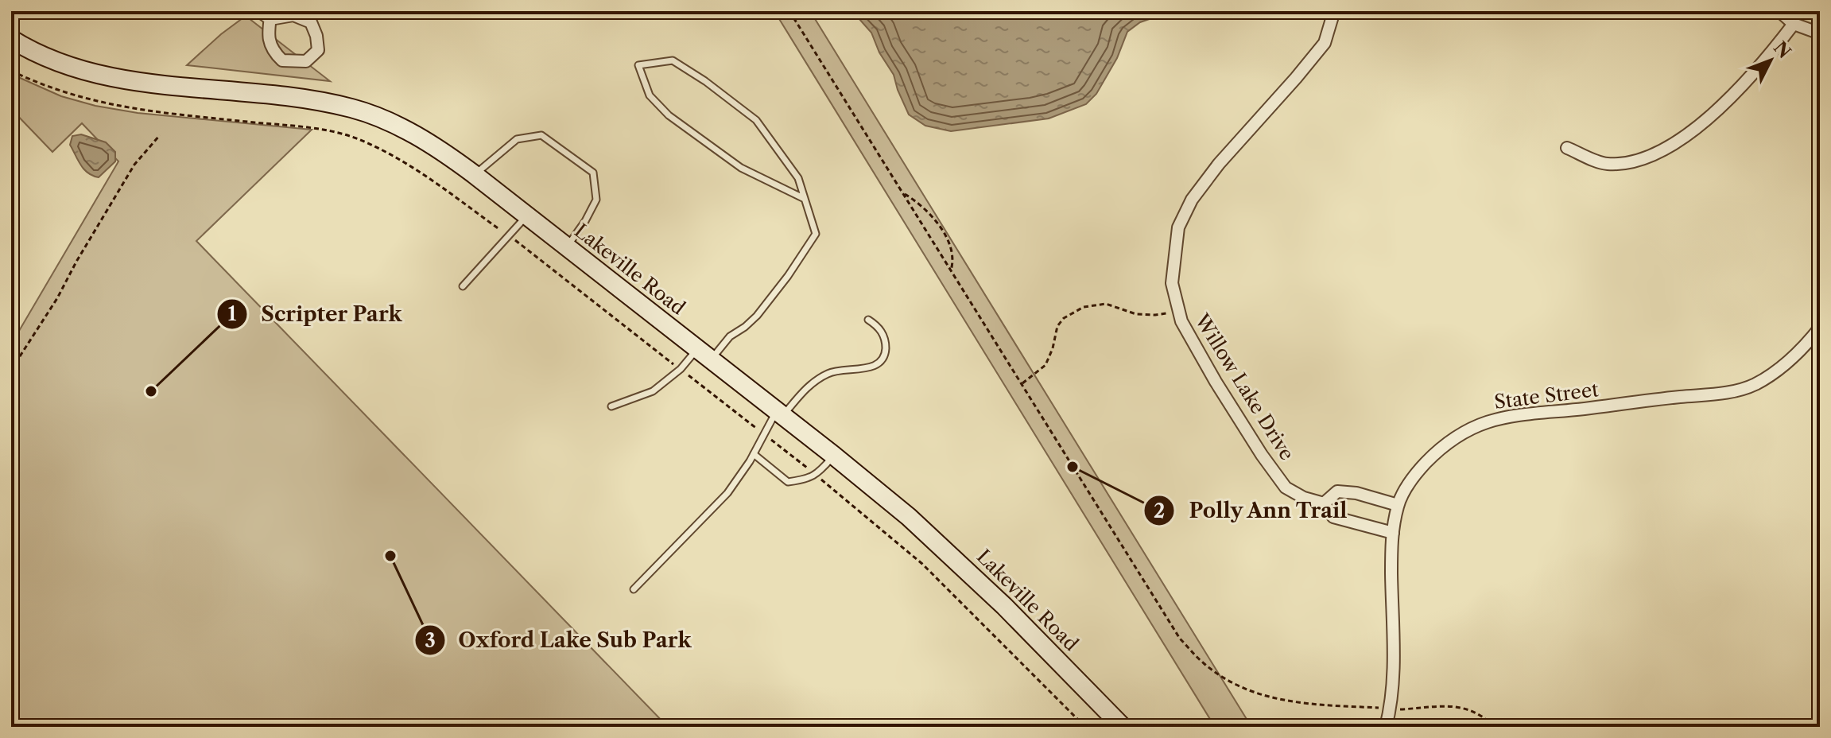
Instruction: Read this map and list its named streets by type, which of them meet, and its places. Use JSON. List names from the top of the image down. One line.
{"streets":{"main road":["Lakeville Road"],"street":["Willow Lake Drive","State Street"]},"crossings":[["Willow Lake Drive","State Street"]],"places":["Scripter Park","Polly Ann Trail","Oxford Lake Sub Park"],"north":"top right"}
